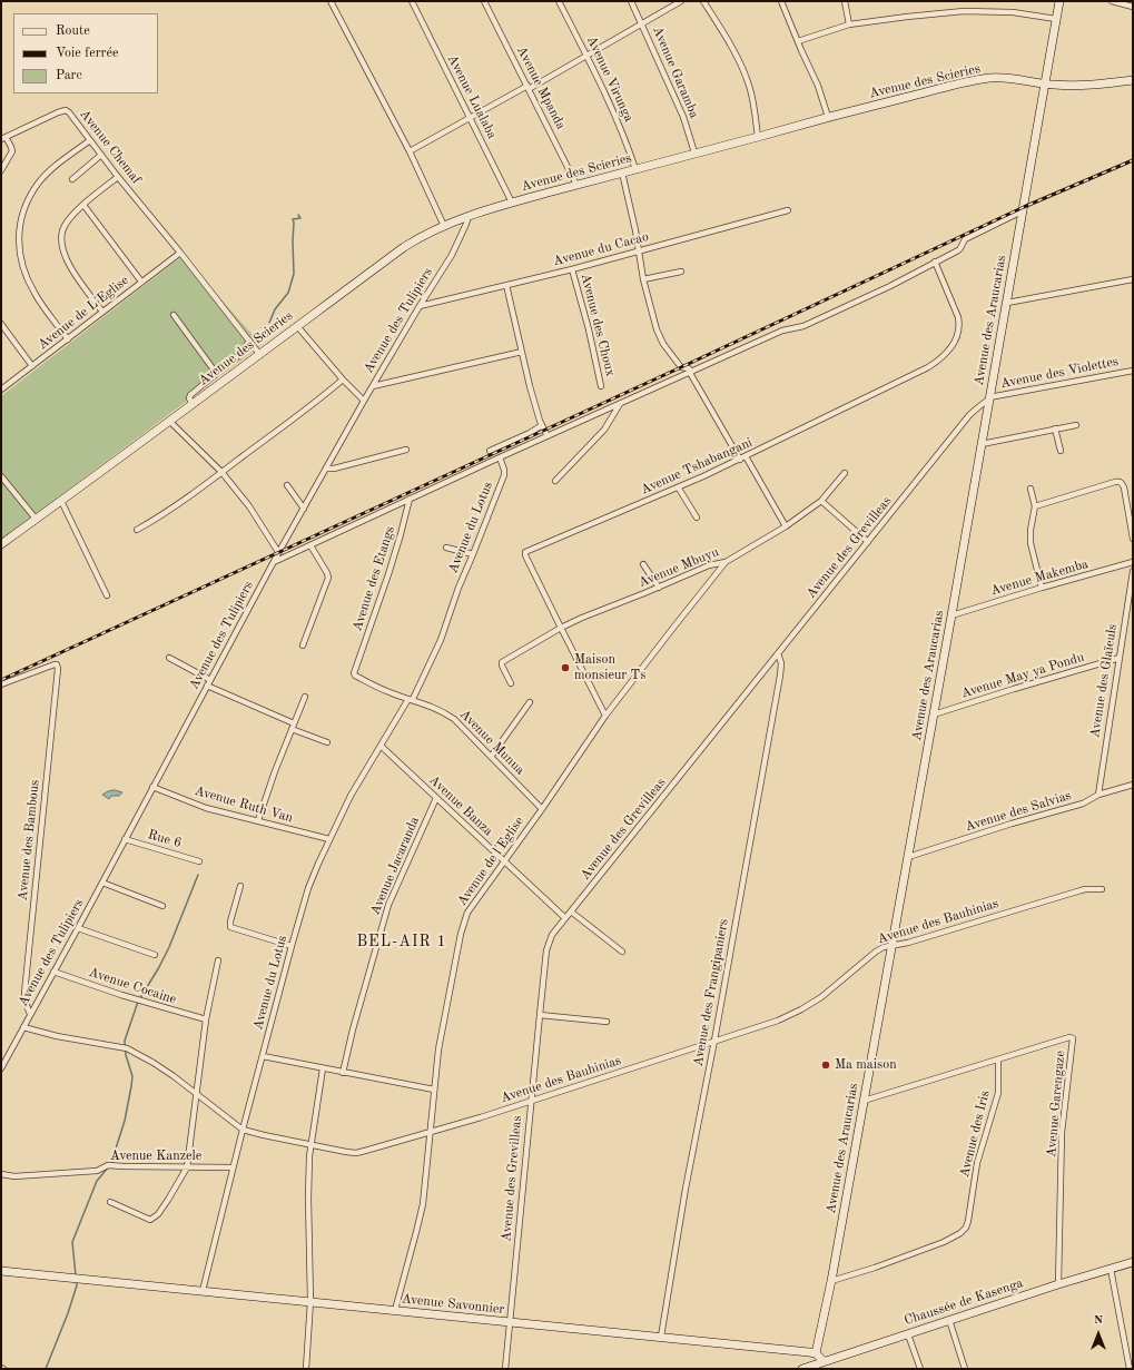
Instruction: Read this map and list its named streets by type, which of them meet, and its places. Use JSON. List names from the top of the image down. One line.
{"streets":{"street":["Avenue Garamba","Avenue Virunga","Avenue des Scieries","Avenue Mpanda","Avenue Lualaba","Avenue Chemaf","Avenue du Cacao","Avenue de L'Eglise","Avenue des Tulipiers","Avenue des Araucarias","Avenue des Choux","Avenue des Violettes","Avenue Tshabangani","Avenue du Lotus","Avenue des Grevilleas","Avenue Mbuyu","Avenue Makemba","Avenue des Etangs","Avenue May ya Pondu","Avenue des Glaïeuls","Avenue Munua","Avenue Ruth Van","Avenue Banza","Avenue des Salvias","Rue 6","Avenue des Bambous","Avenue de l'Eglise","Avenue Jacaranda","Avenue des Bauhinias","Avenue Cocaine","Avenue des Frangipaniers","Avenue Garengaze","Avenue des Iris","Avenue Kanzele","Chaussée de Kasenga","Avenue Savonnier"]},"crossings":[["Avenue Garamba","Avenue des Scieries"],["Avenue Virunga","Avenue des Scieries"],["Avenue des Scieries","Avenue Mpanda"],["Avenue des Scieries","Avenue Lualaba"],["Avenue des Scieries","Avenue Chemaf"],["Avenue des Scieries","Avenue des Tulipiers"],["Avenue des Scieries","Avenue des Araucarias"],["Avenue Chemaf","Avenue de L'Eglise"],["Avenue du Cacao","Avenue des Tulipiers"],["Avenue du Cacao","Avenue des Choux"],["Avenue des Tulipiers","Avenue des Etangs"],["Avenue des Tulipiers","Avenue Ruth Van"],["Avenue des Tulipiers","Rue 6"],["Avenue des Tulipiers","Avenue des Bambous"],["Avenue des Tulipiers","Avenue des Bauhinias"],["Avenue des Tulipiers","Avenue Cocaine"],["Avenue des Araucarias","Avenue des Violettes"],["Avenue des Araucarias","Avenue des Grevilleas"],["Avenue des Araucarias","Avenue Makemba"],["Avenue des Araucarias","Avenue May ya Pondu"],["Avenue des Araucarias","Avenue des Salvias"],["Avenue des Araucarias","Avenue des Bauhinias"],["Avenue des Araucarias","Avenue Garengaze"],["Avenue des Araucarias","Avenue des Iris"],["Avenue des Araucarias","Avenue Savonnier"],["Avenue des Violettes","Avenue des Grevilleas"],["Avenue Tshabangani","Avenue Mbuyu"],["Avenue Tshabangani","Avenue de l'Eglise"],["Avenue du Lotus","Avenue des Etangs"],["Avenue du Lotus","Avenue Munua"],["Avenue du Lotus","Avenue Ruth Van"],["Avenue du Lotus","Avenue Banza"],["Avenue du Lotus","Avenue des Bauhinias"],["Avenue du Lotus","Avenue Kanzele"],["Avenue du Lotus","Avenue Savonnier"],["Avenue des Grevilleas","Avenue Banza"],["Avenue des Grevilleas","Avenue des Bauhinias"],["Avenue des Grevilleas","Avenue des Frangipaniers"],["Avenue des Grevilleas","Avenue Savonnier"],["Avenue Mbuyu","Avenue de l'Eglise"],["Avenue des Etangs","Avenue Munua"],["Avenue May ya Pondu","Avenue des Glaïeuls"],["Avenue des Glaïeuls","Avenue des Salvias"],["Avenue Munua","Avenue de l'Eglise"],["Avenue Banza","Avenue de l'Eglise"],["Avenue Banza","Avenue Jacaranda"],["Avenue de l'Eglise","Avenue des Bauhinias"],["Avenue de l'Eglise","Avenue Savonnier"],["Avenue des Bauhinias","Avenue des Frangipaniers"],["Avenue des Frangipaniers","Avenue Savonnier"],["Avenue Garengaze","Avenue des Iris"],["Avenue Garengaze","Chaussée de Kasenga"]],"districts":["BEL-AIR 1"],"places":["Maison monsieur Ts","Ma maison"],"legend":["Route","Voie ferrée","Parc"],"north":"top"}
